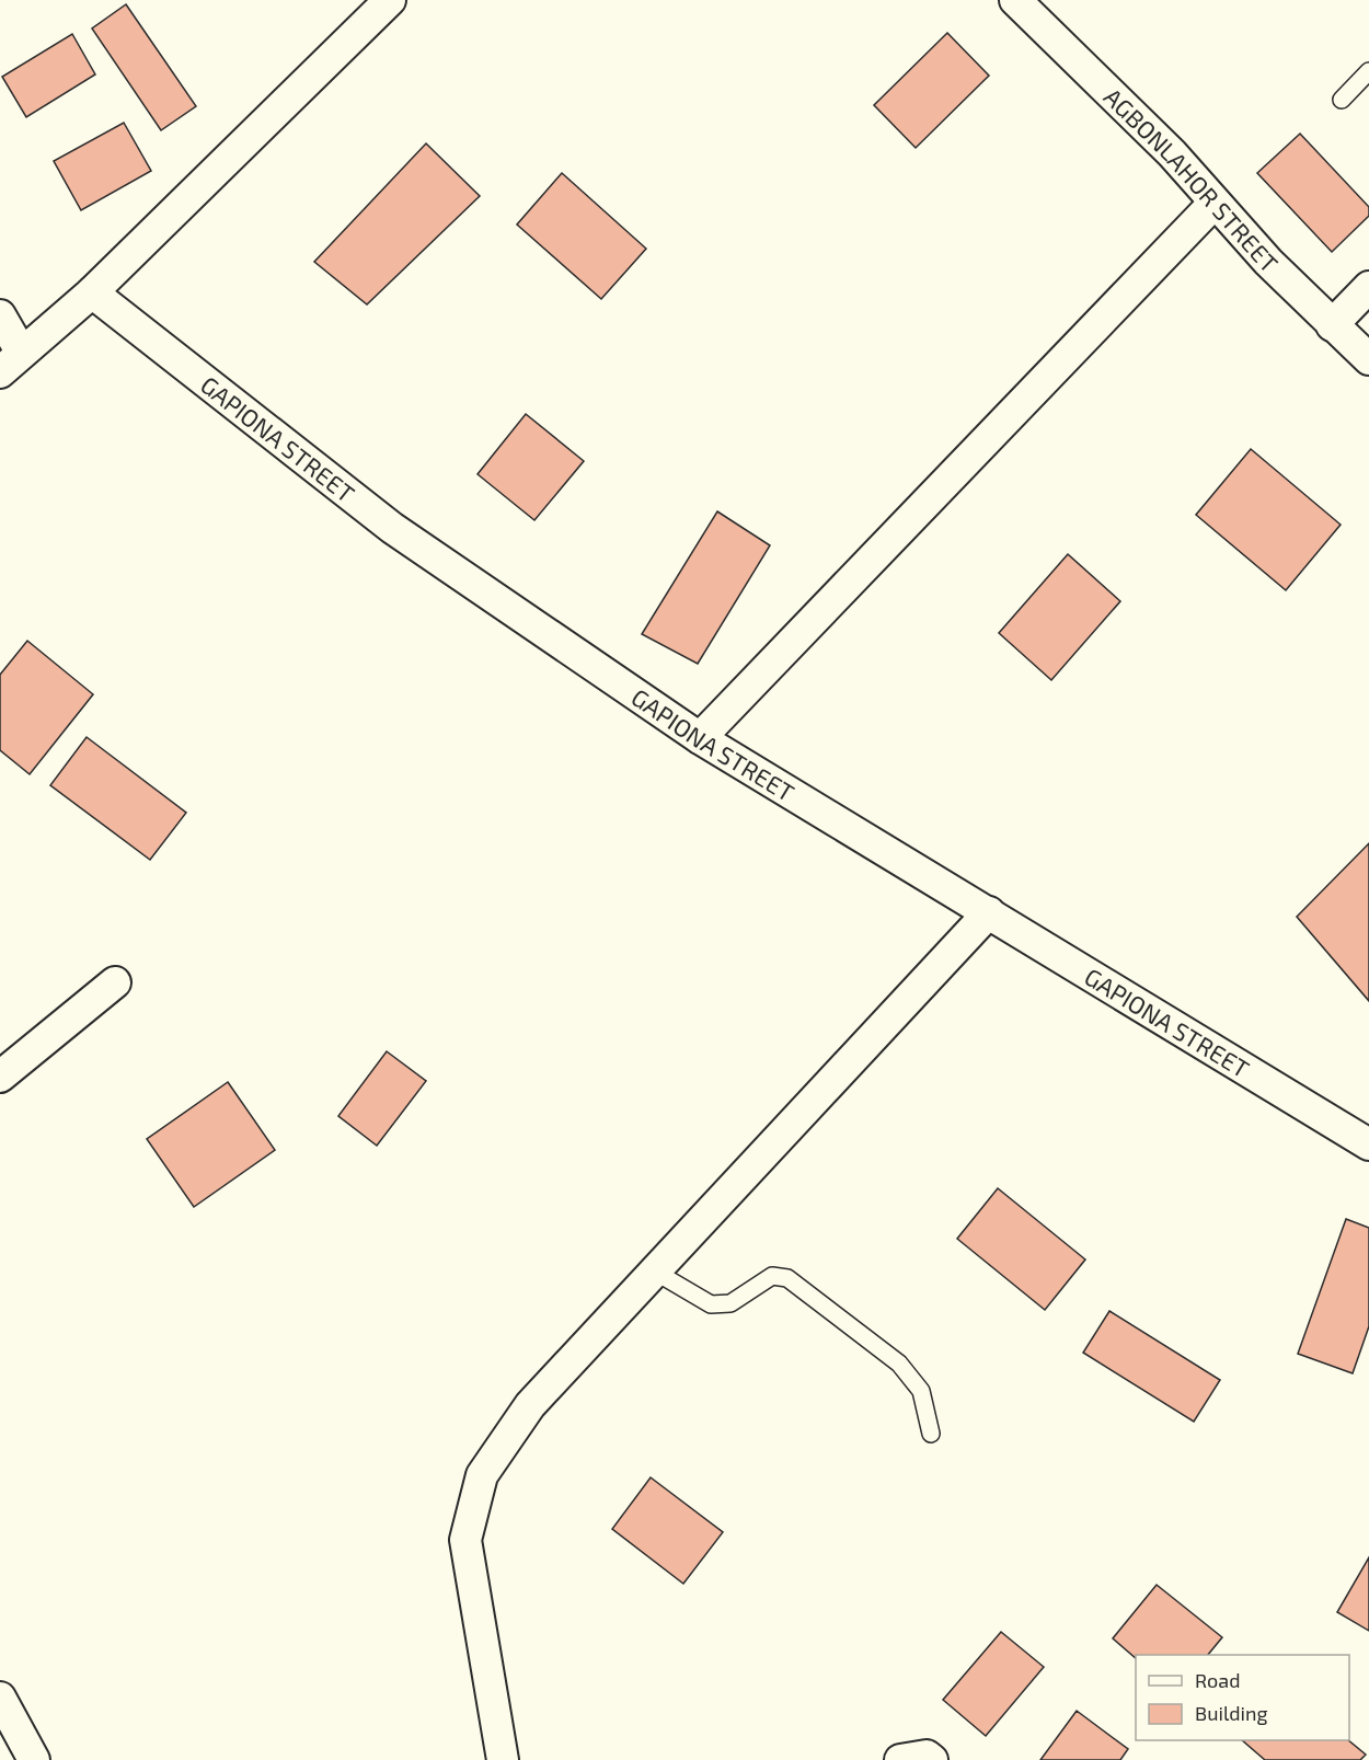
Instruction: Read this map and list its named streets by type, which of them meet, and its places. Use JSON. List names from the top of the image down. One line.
{"streets":{"street":["AGBONLAHOR STREET","GAPIONA STREET"]},"legend":["Road","Building"]}
